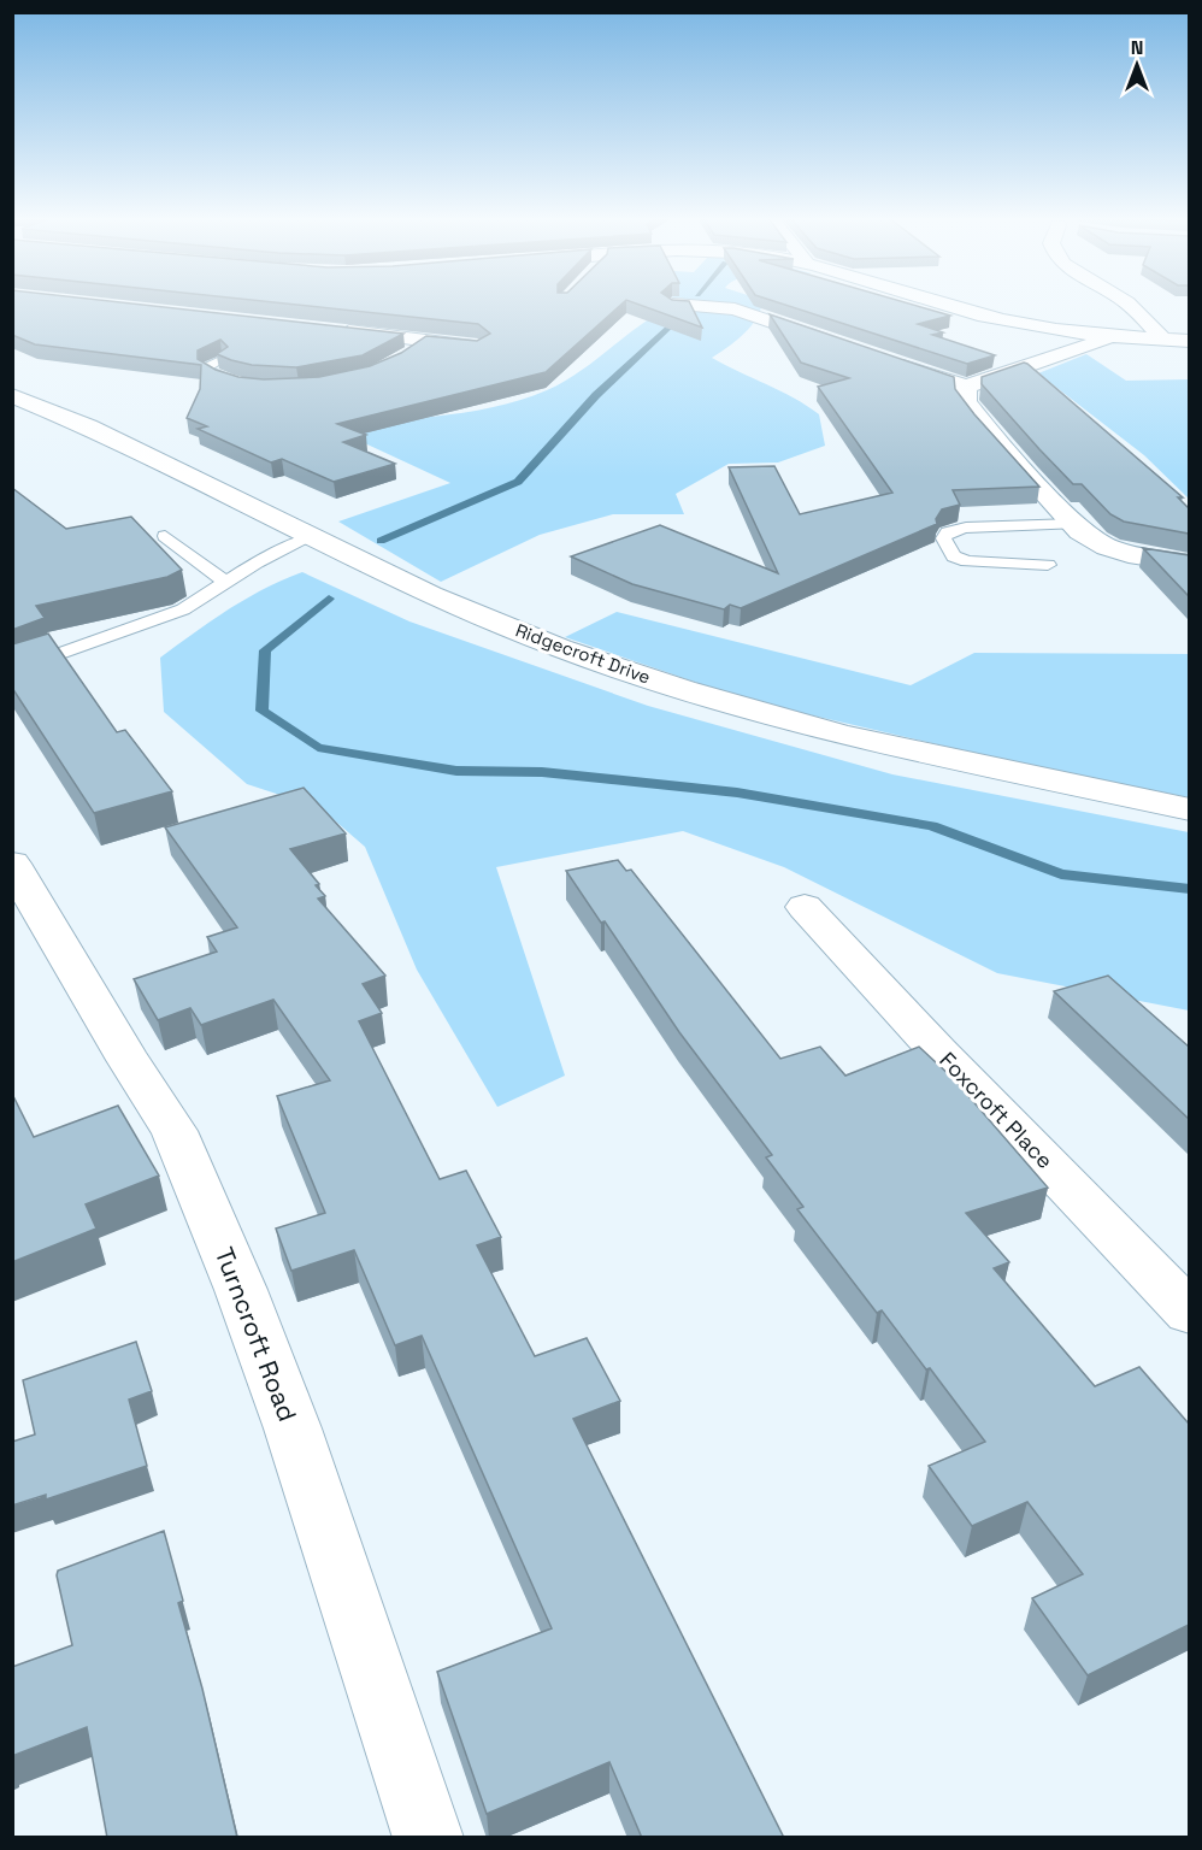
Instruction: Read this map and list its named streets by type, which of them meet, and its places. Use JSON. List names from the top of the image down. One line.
{"streets":{"street":["Ridgecroft Drive","Foxcroft Place","Turncroft Road"]},"north":"top"}
